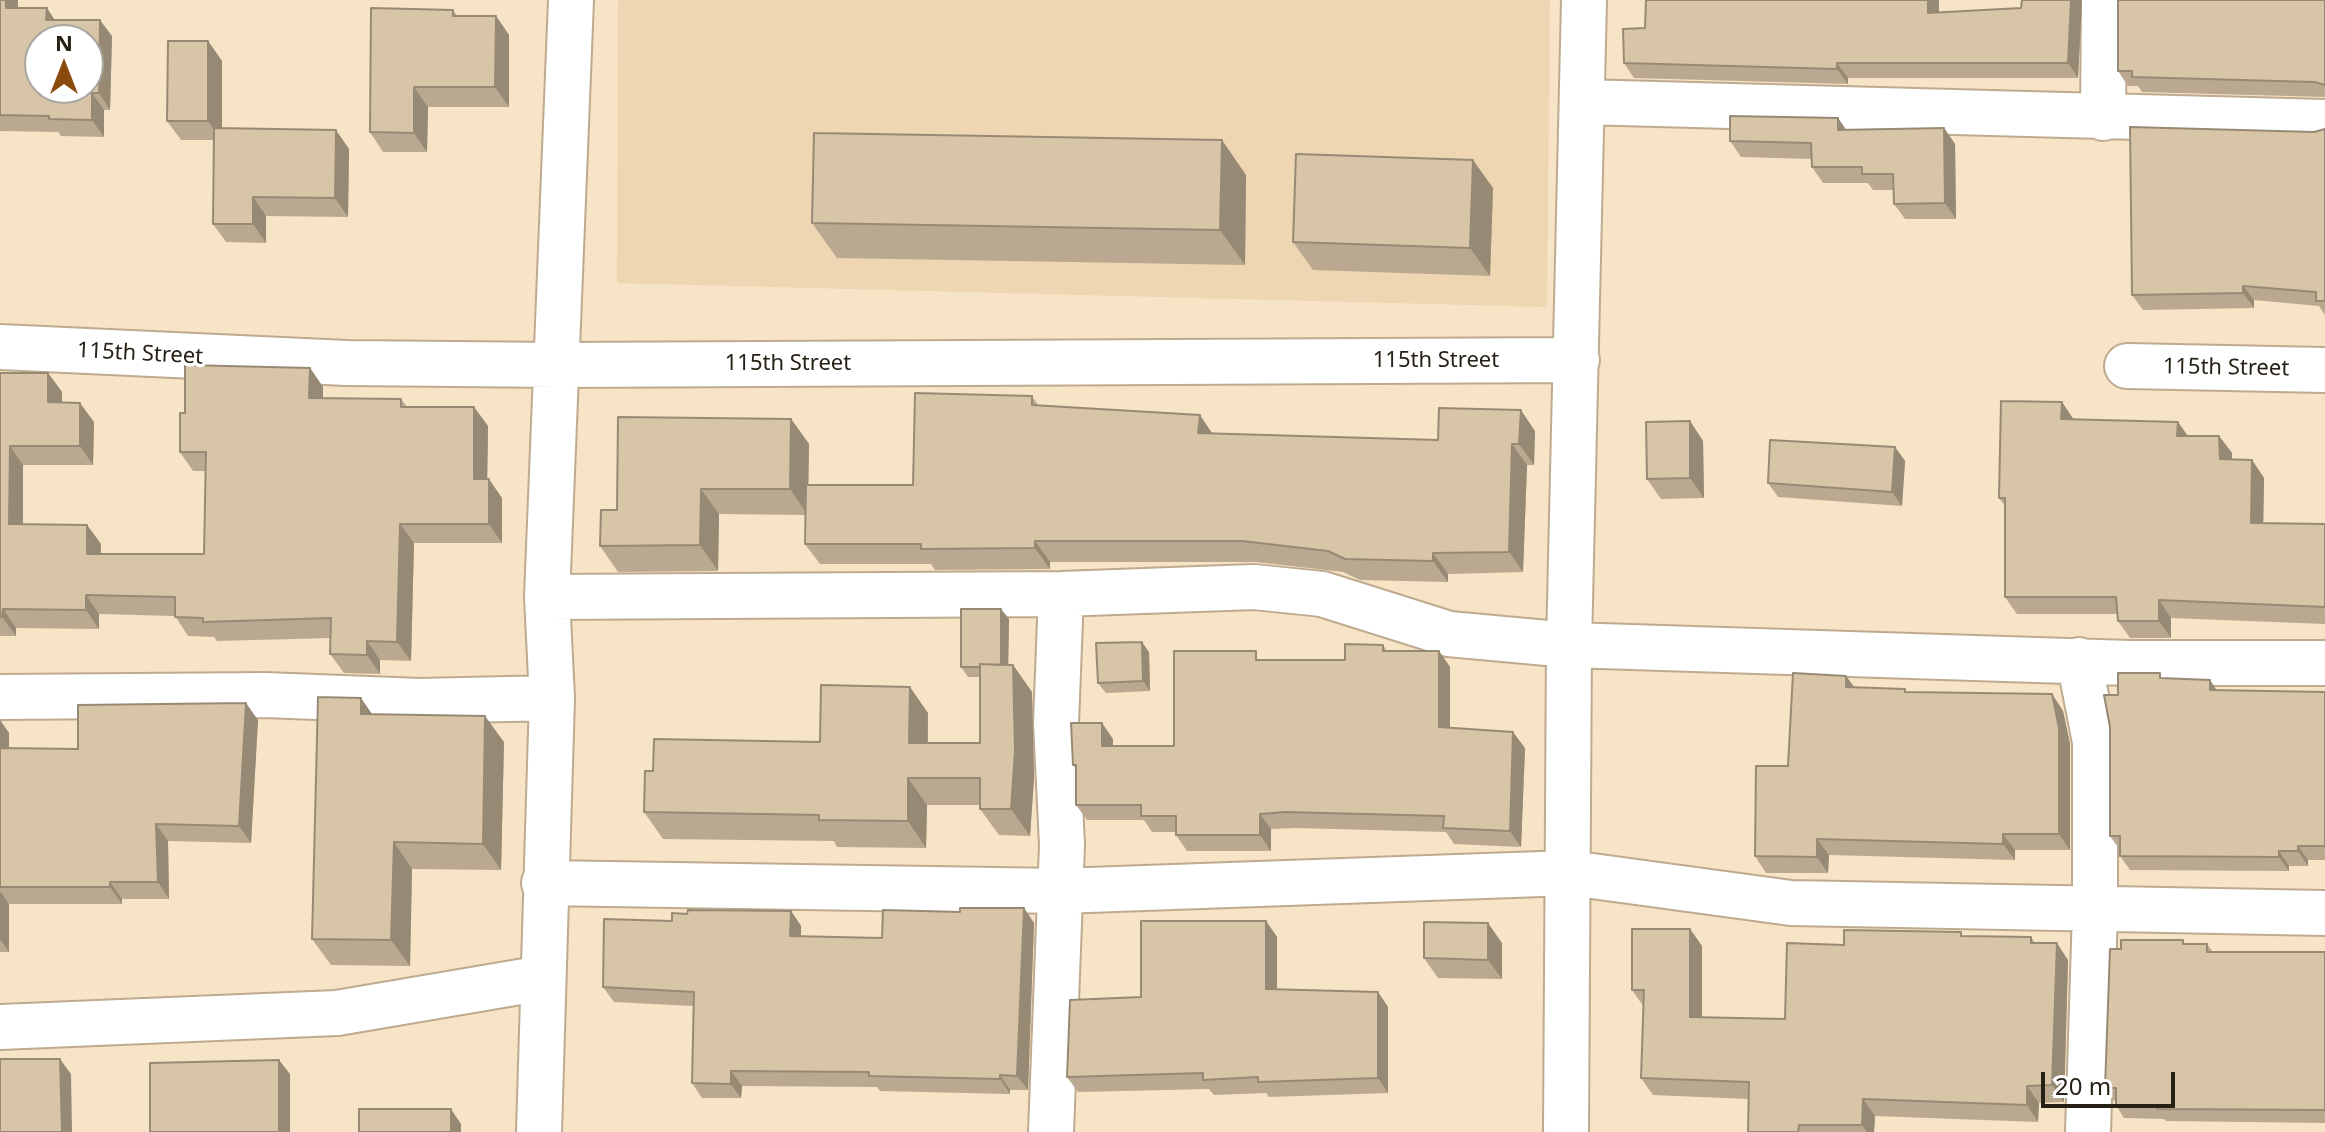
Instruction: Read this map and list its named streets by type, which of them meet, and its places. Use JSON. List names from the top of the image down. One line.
{"streets":{"street":["115th Street"]},"scale_bar":"20 m","north":"top"}
